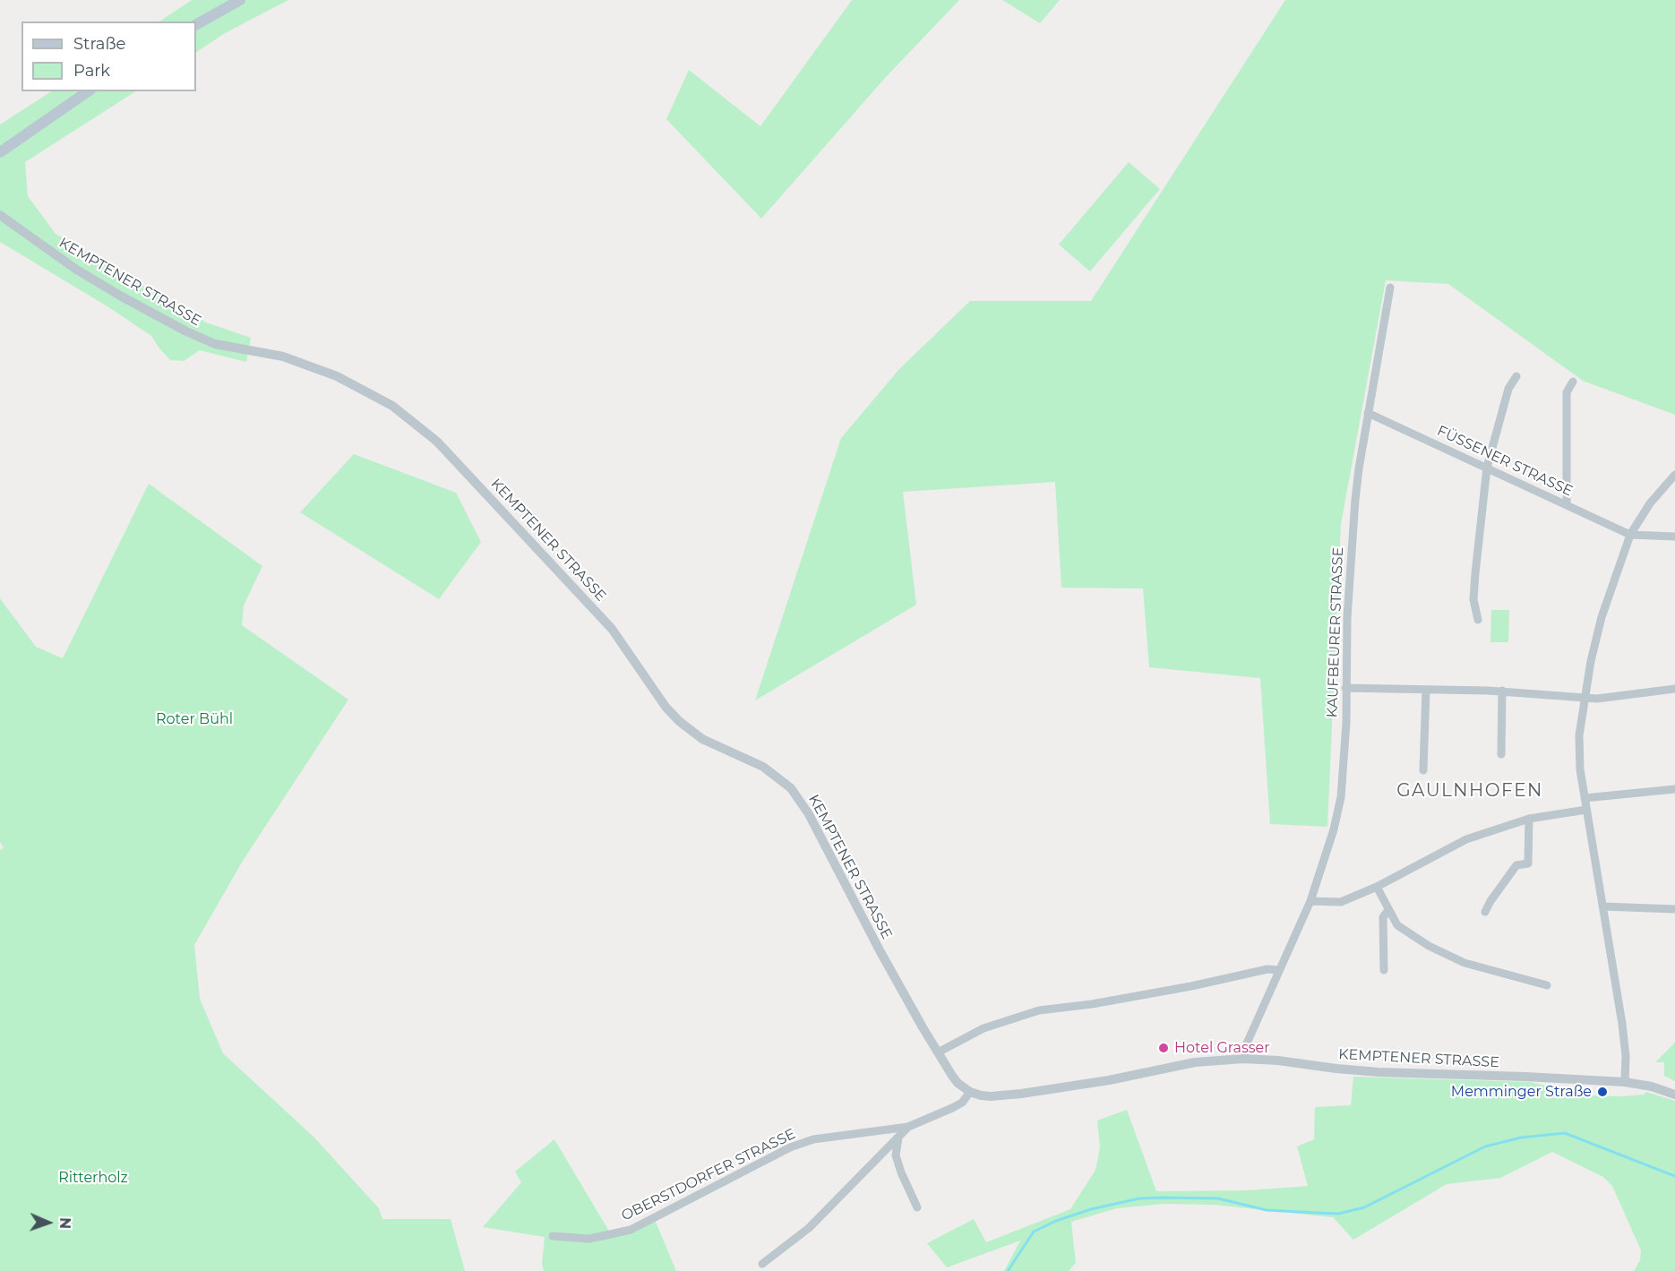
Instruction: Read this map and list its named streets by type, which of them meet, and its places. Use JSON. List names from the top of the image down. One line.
{"streets":{"street":["KEMPTENER STRASSE","FÜSSENER STRASSE","KAUFBEURER STRASSE","OBERSTDORFER STRASSE"]},"crossings":[["KEMPTENER STRASSE","KAUFBEURER STRASSE"],["FÜSSENER STRASSE","KAUFBEURER STRASSE"]],"districts":["GAULNHOFEN"],"parks":["Roter Bühl","Ritterholz"],"places":["Hotel Grasser","Memminger Straße"],"legend":["Straße","Park"],"north":"right"}
